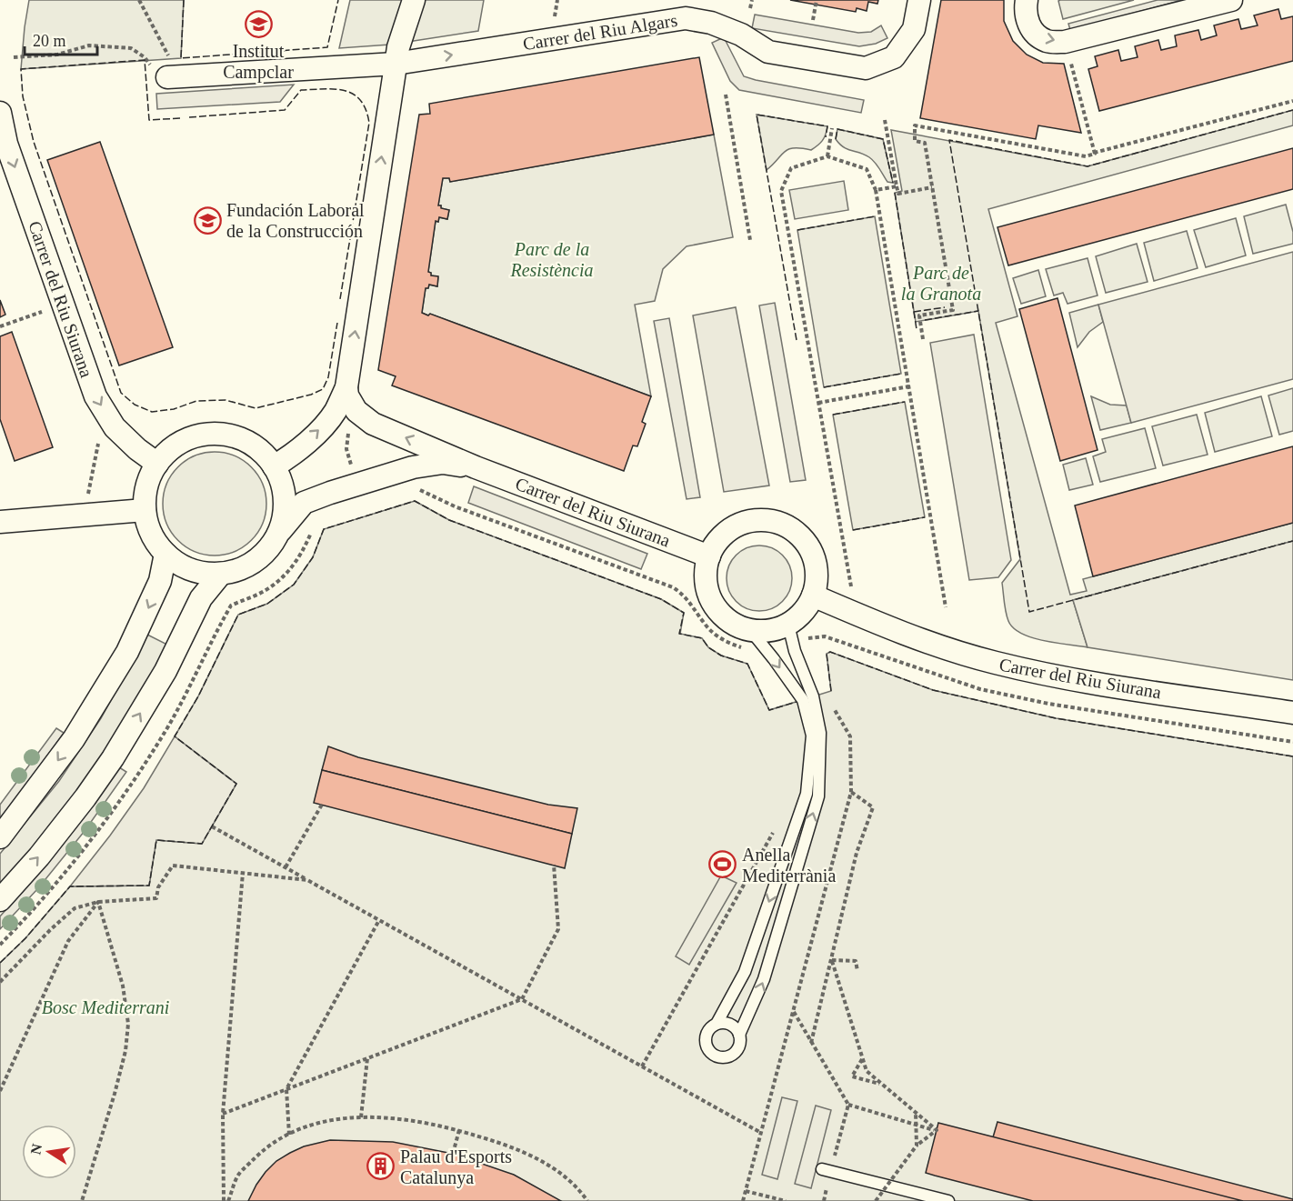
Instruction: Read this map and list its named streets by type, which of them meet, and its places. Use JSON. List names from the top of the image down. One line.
{"streets":{"street":["Carrer del Riu Algars","Carrer del Riu Siurana"]},"one_way":["Carrer del Riu Algars"],"parks":["Parc de la Resistència","Parc de la Granota","Bosc Mediterrani"],"places":{"school or university":["Institut Campclar","Fundación Laboral de la Construcción"],"sports":["Anella Mediterrània"],"building":["Palau d'Esports Catalunya"]},"scale_bar":"20 m","north":"left"}
